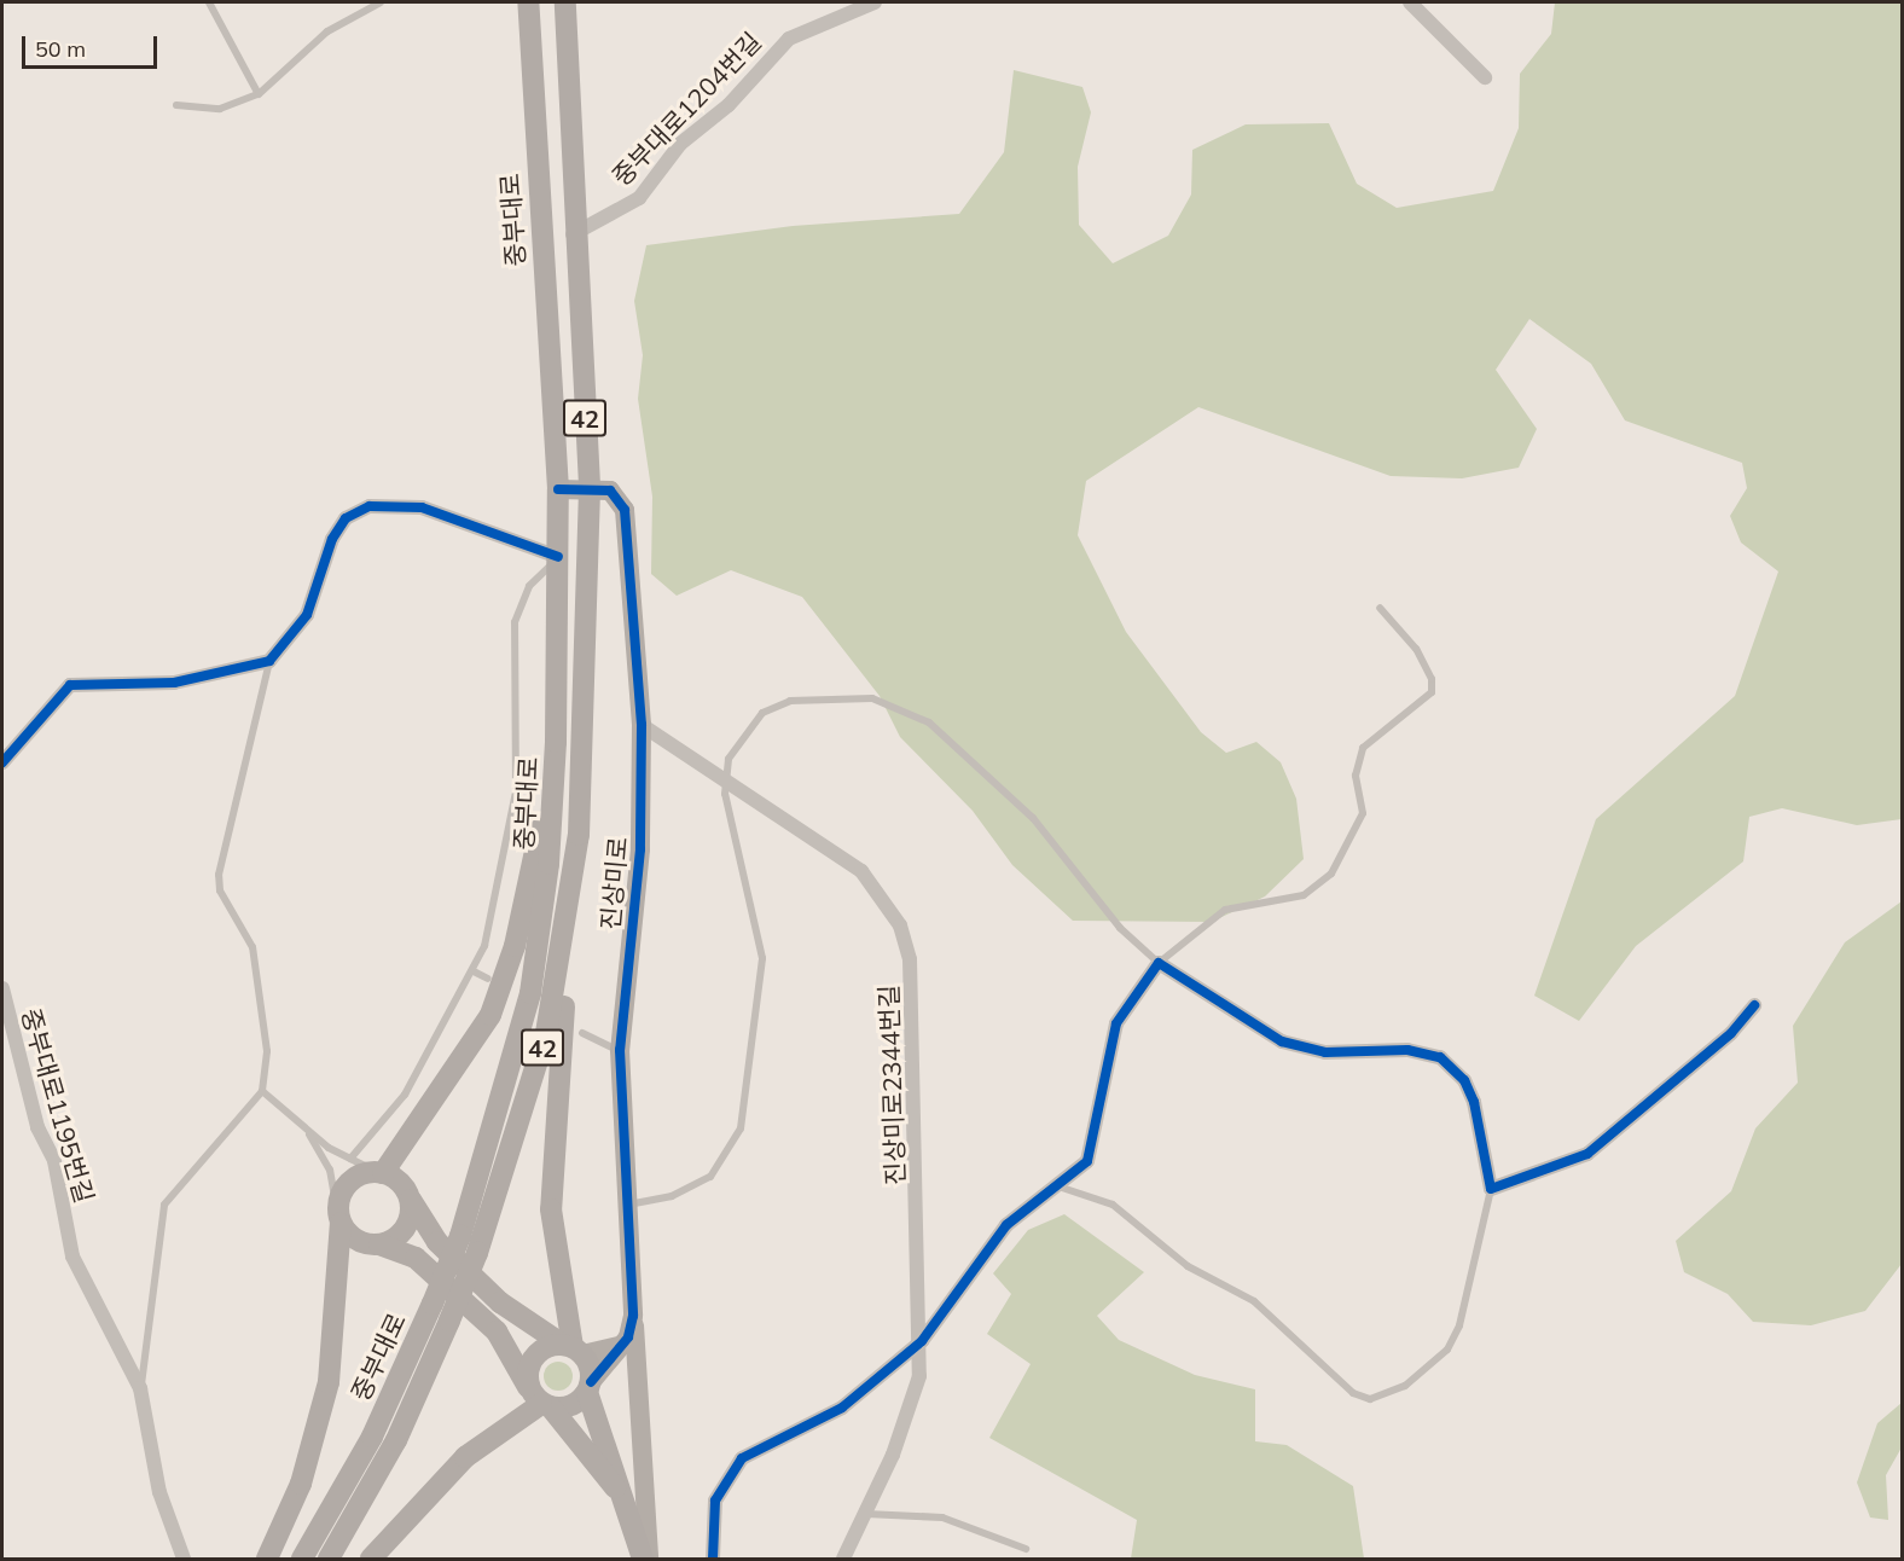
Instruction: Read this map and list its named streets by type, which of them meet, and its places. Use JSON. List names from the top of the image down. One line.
{"streets":{"main road":["중부대로","42"],"street":["중부대로1204번길","진상미로","진상미로2344번길","중부대로1195번길"]},"crossings":[["중부대로1204번길","중부대로"],["중부대로","진상미로"],["진상미로","진상미로2344번길"]],"scale_bar":"50 m"}
